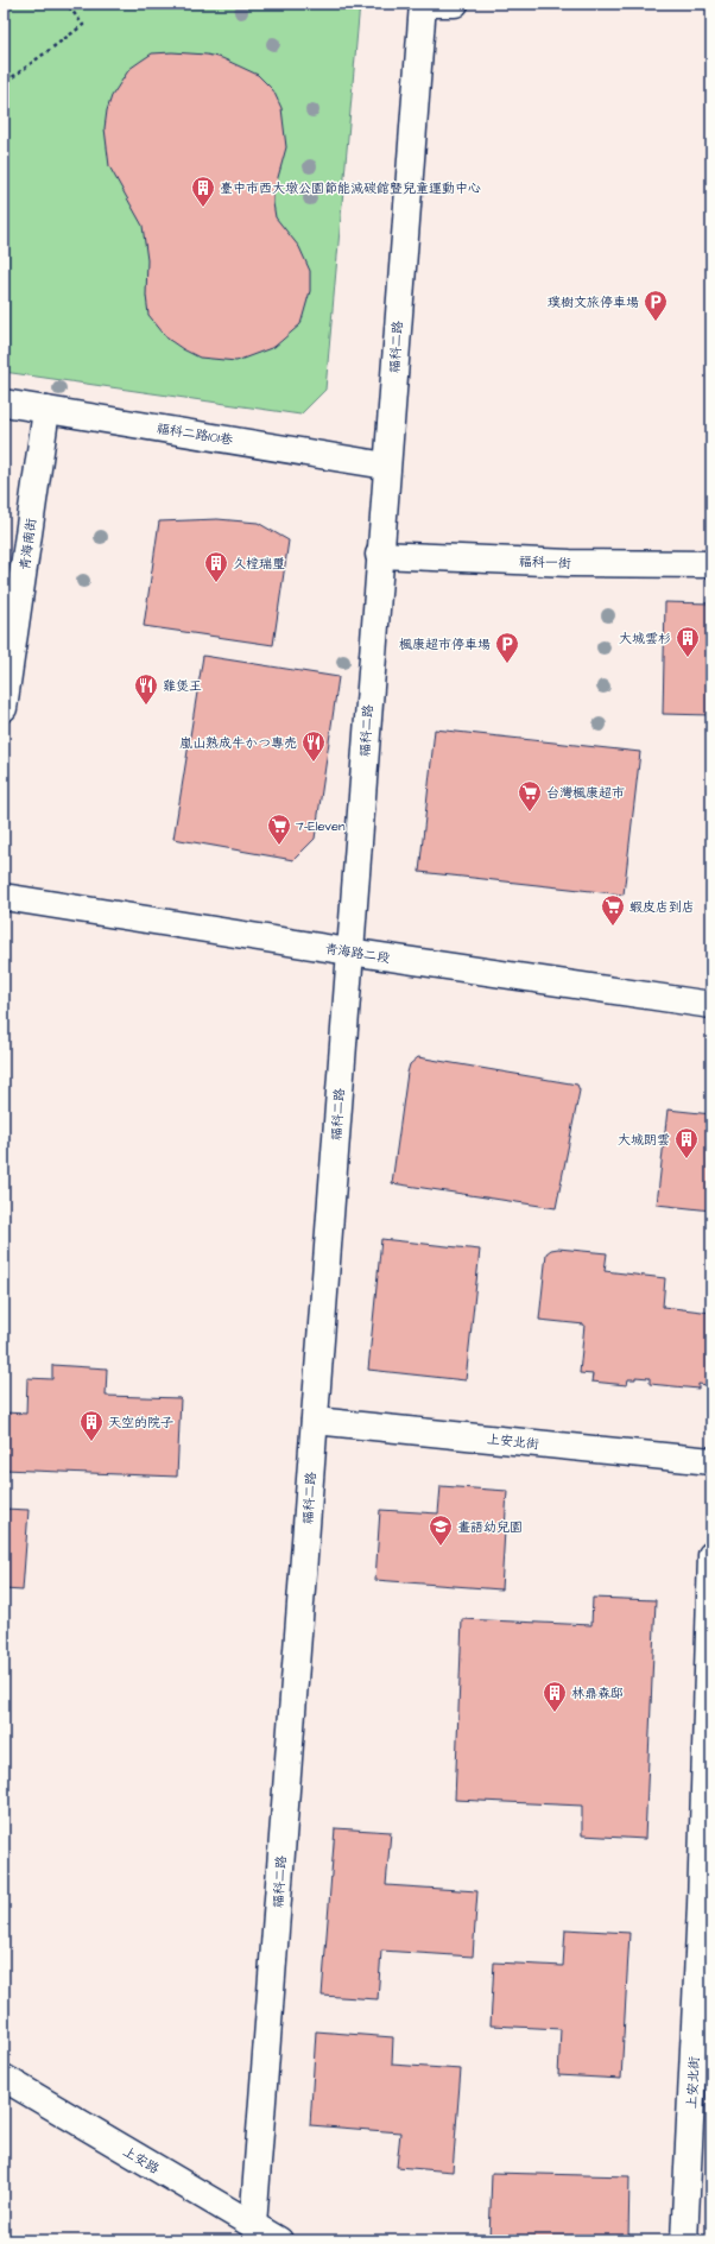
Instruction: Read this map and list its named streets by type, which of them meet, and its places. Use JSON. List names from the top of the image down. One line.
{"streets":{"street":["福科二路","福科二路101巷","青海南街","福科一街","青海路二段","上安北街","上安路"]},"crossings":[["福科二路","福科二路101巷"],["福科二路","福科一街"],["福科二路","青海路二段"],["福科二路","上安北街"],["福科二路","上安路"],["福科二路101巷","青海南街"]],"places":{"building":["臺中市西大墩公園節能減碳館暨兒童運動中心","久樘瑞璽","大城雲杉","大城朗雲","天空的院子","林鼎森邸"],"parking":["璞樹文旅停車場","楓康超市停車場"],"restaurant":["雞煲王","嵐山熟成牛かつ專売"],"supermarket":["台灣楓康超市","7-Eleven","蝦皮店到店"],"school or university":["畫語幼兒園"]}}
